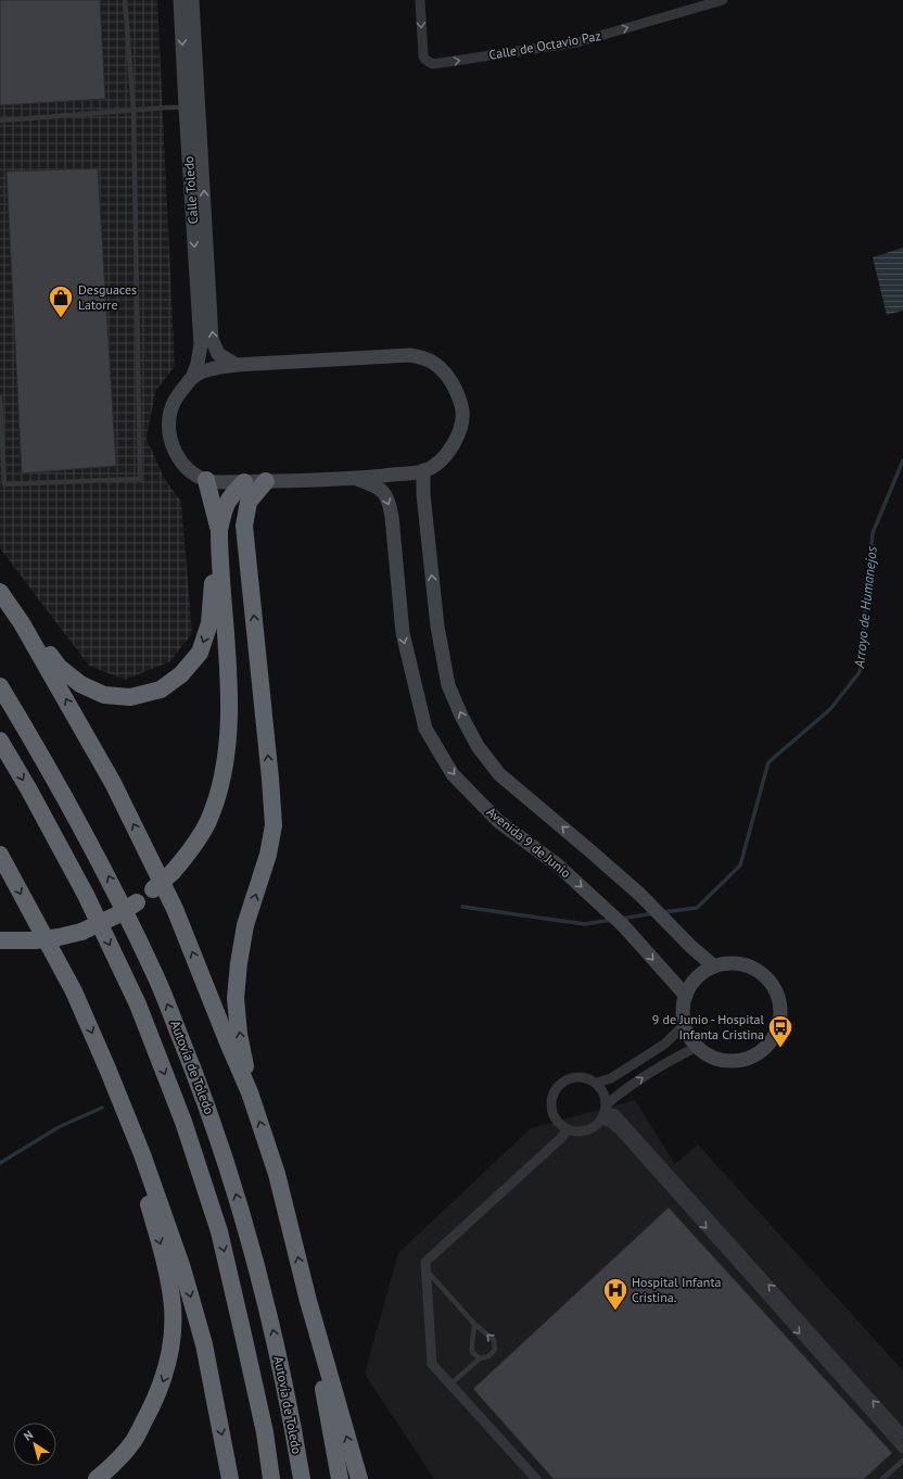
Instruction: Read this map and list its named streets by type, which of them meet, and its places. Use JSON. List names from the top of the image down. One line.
{"streets":{"highway":["Autovía de Toledo"],"main road":["Calle Toledo","Avenida 9 de Junio"],"street":["Calle de Octavio Paz"]},"one_way":["Calle de Octavio Paz"],"water":["Arroyo de Humanejos"],"places":{"shop":["Desguaces Latorre"],"bus stop":["9 de Junio - Hospital Infanta Cristina"],"hospital":["Hospital Infanta Cristina."]},"north":"top left"}
